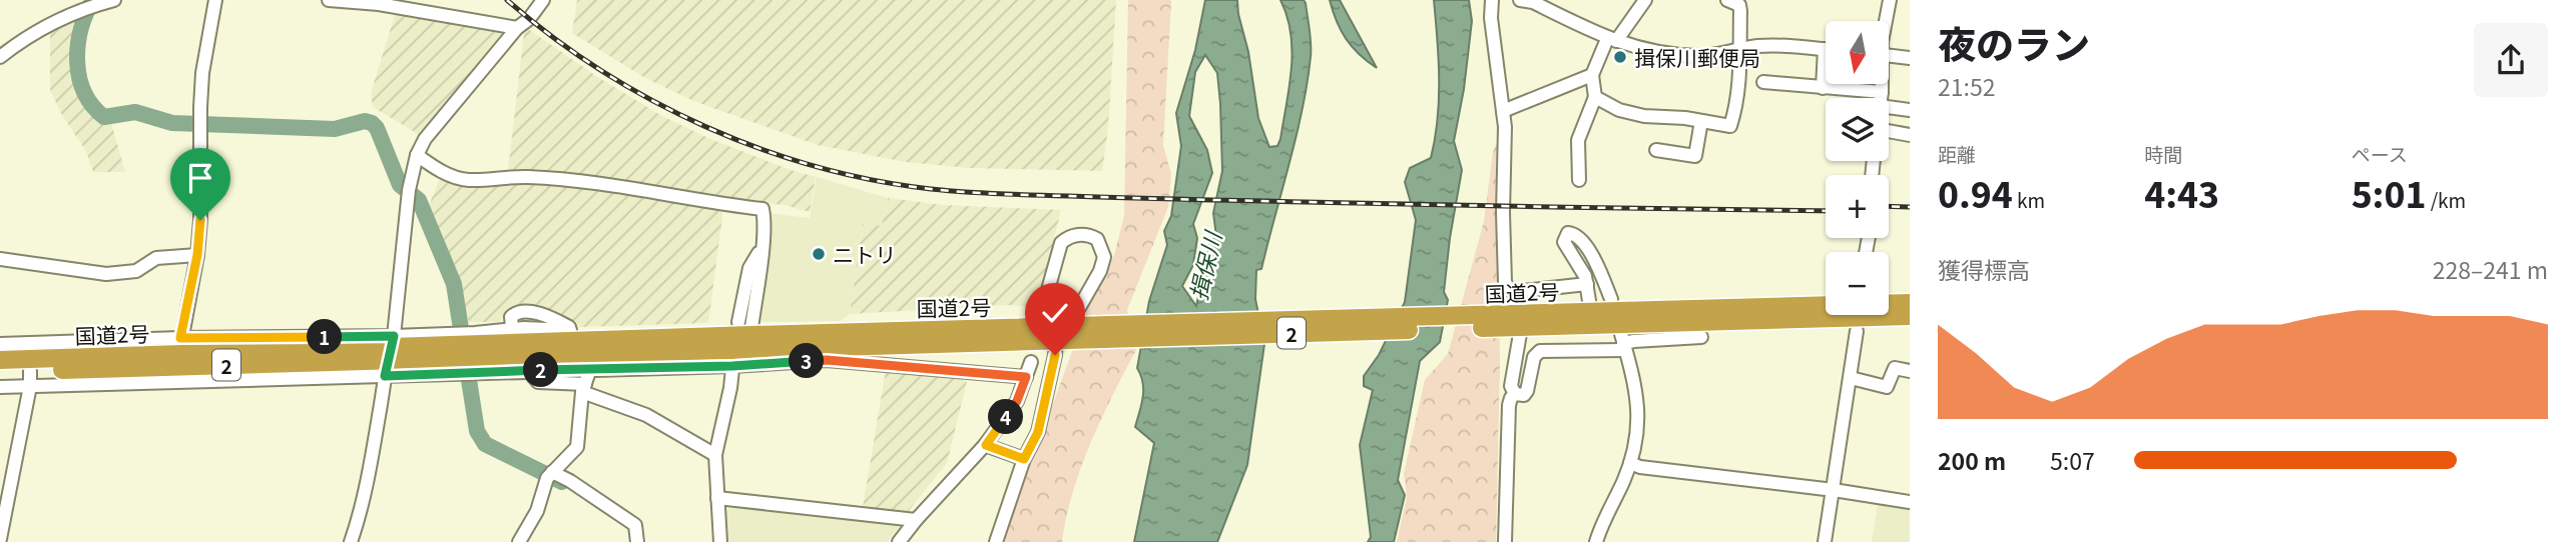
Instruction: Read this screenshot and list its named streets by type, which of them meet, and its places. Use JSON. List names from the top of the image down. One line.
{"streets":{"highway":["国道2号","2"]},"water":["揖保川"],"places":["揖保川郵便局","ニトリ"],"north":"bottom","page":{"heading":["夜のラン","21:52"],"map_buttons":["+","−"],"stats":[["距離","0.94 km"],["時間","4:43"],["ペース","5:01 /km"]],"chart":["獲得標高","228–241 m"],"pins":["1","3","2","4"],"list":[{"name":"200 m","note":"5:07"}]}}
